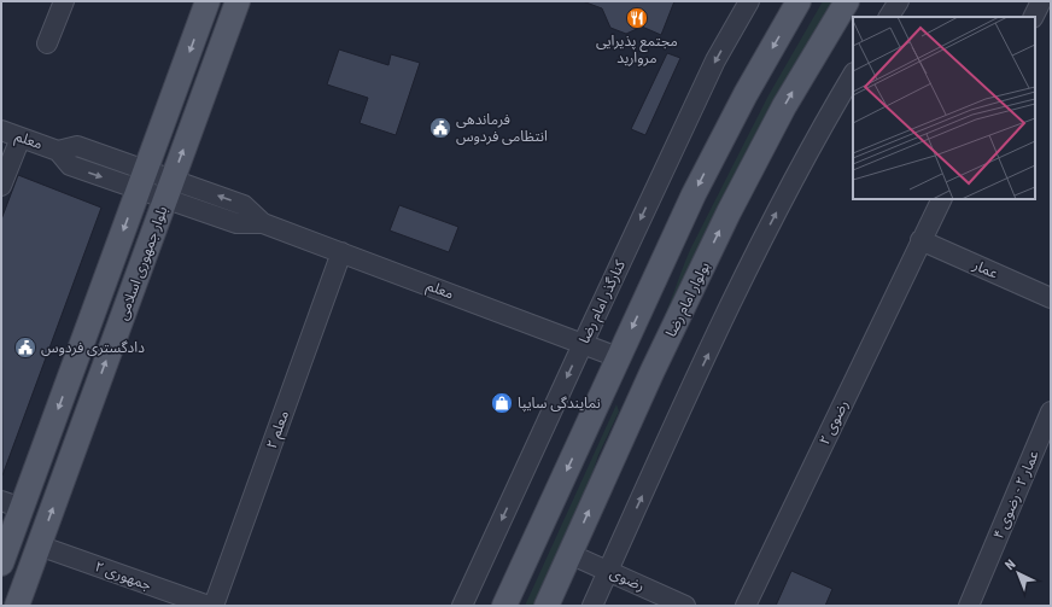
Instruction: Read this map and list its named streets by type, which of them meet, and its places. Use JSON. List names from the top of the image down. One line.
{"streets":{"main road":["بلوار جمهوری اسلامی","بولوار امام رضا"],"street":["معلم","عمار","کنارگذر امام رضا","رضوی ۲","معلم ۲","عمار ۲ - رضوی ۴","جمهوری ۲","رضوی"]},"crossings":[["معلم","بلوار جمهوری اسلامی"],["معلم","کنارگذر امام رضا"],["معلم","معلم ۲"],["بلوار جمهوری اسلامی","جمهوری ۲"],["عمار","رضوی ۲"],["بولوار امام رضا","رضوی"]],"places":{"restaurant":["مجتمع پذیرایی مروارید"],"public building":["فرماندهی انتظامی فردوس","دادگستری فردوس"],"shop":["نمایندگی سایپا"]},"north":"top left"}
